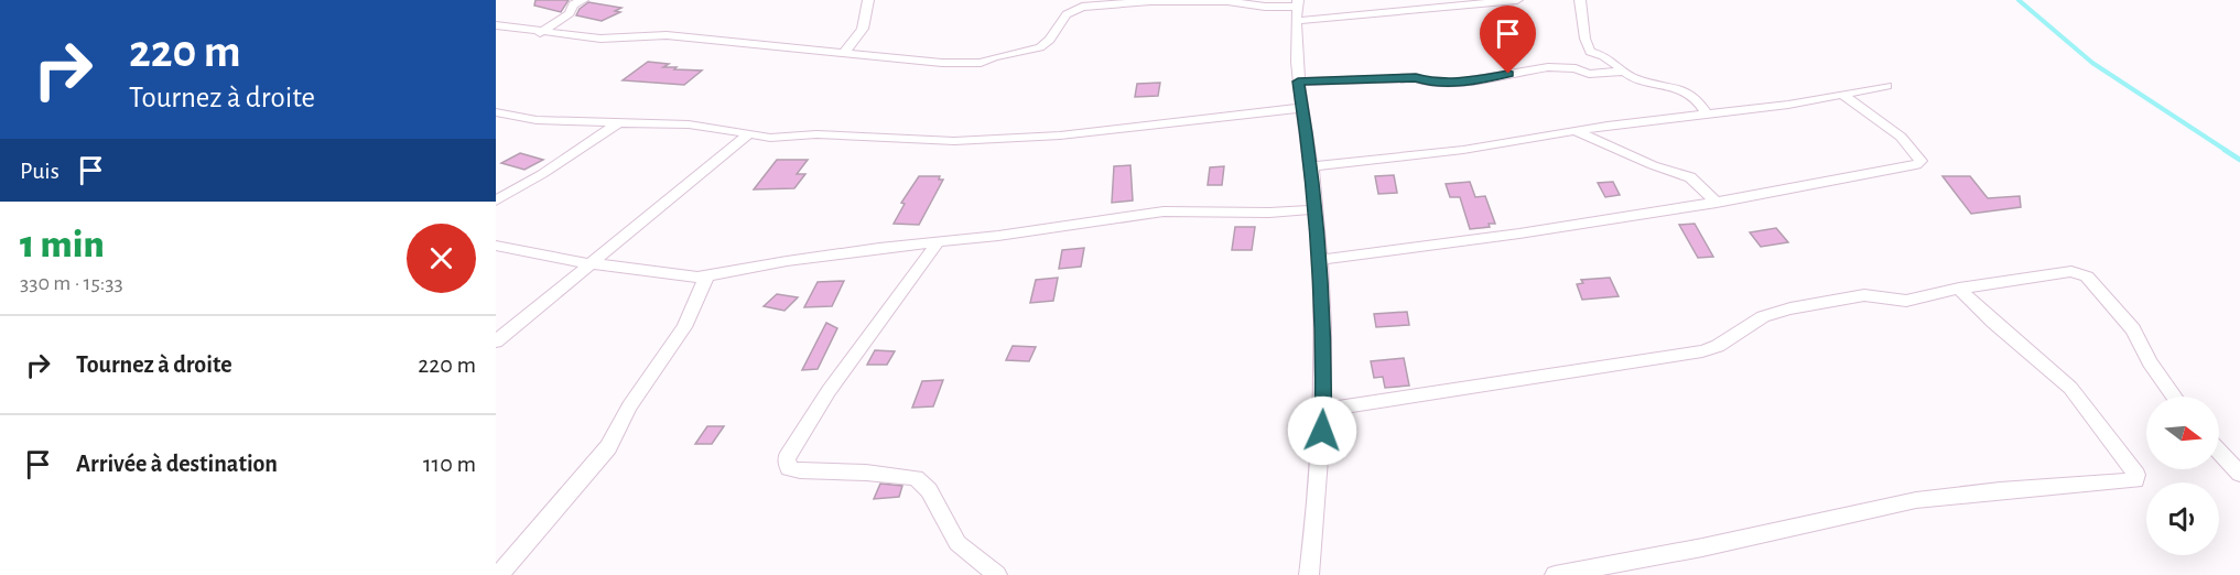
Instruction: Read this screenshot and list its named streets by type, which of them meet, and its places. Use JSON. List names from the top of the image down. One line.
{"north":"right","page":{"turn":["220 m","Tournez à droite"],"then":"Puis","heading":["1 min","330 m · 15:33"],"list":[{"name":"Tournez à droite","value":"220 m"},{"name":"Arrivée à destination","value":"110 m"}]}}
